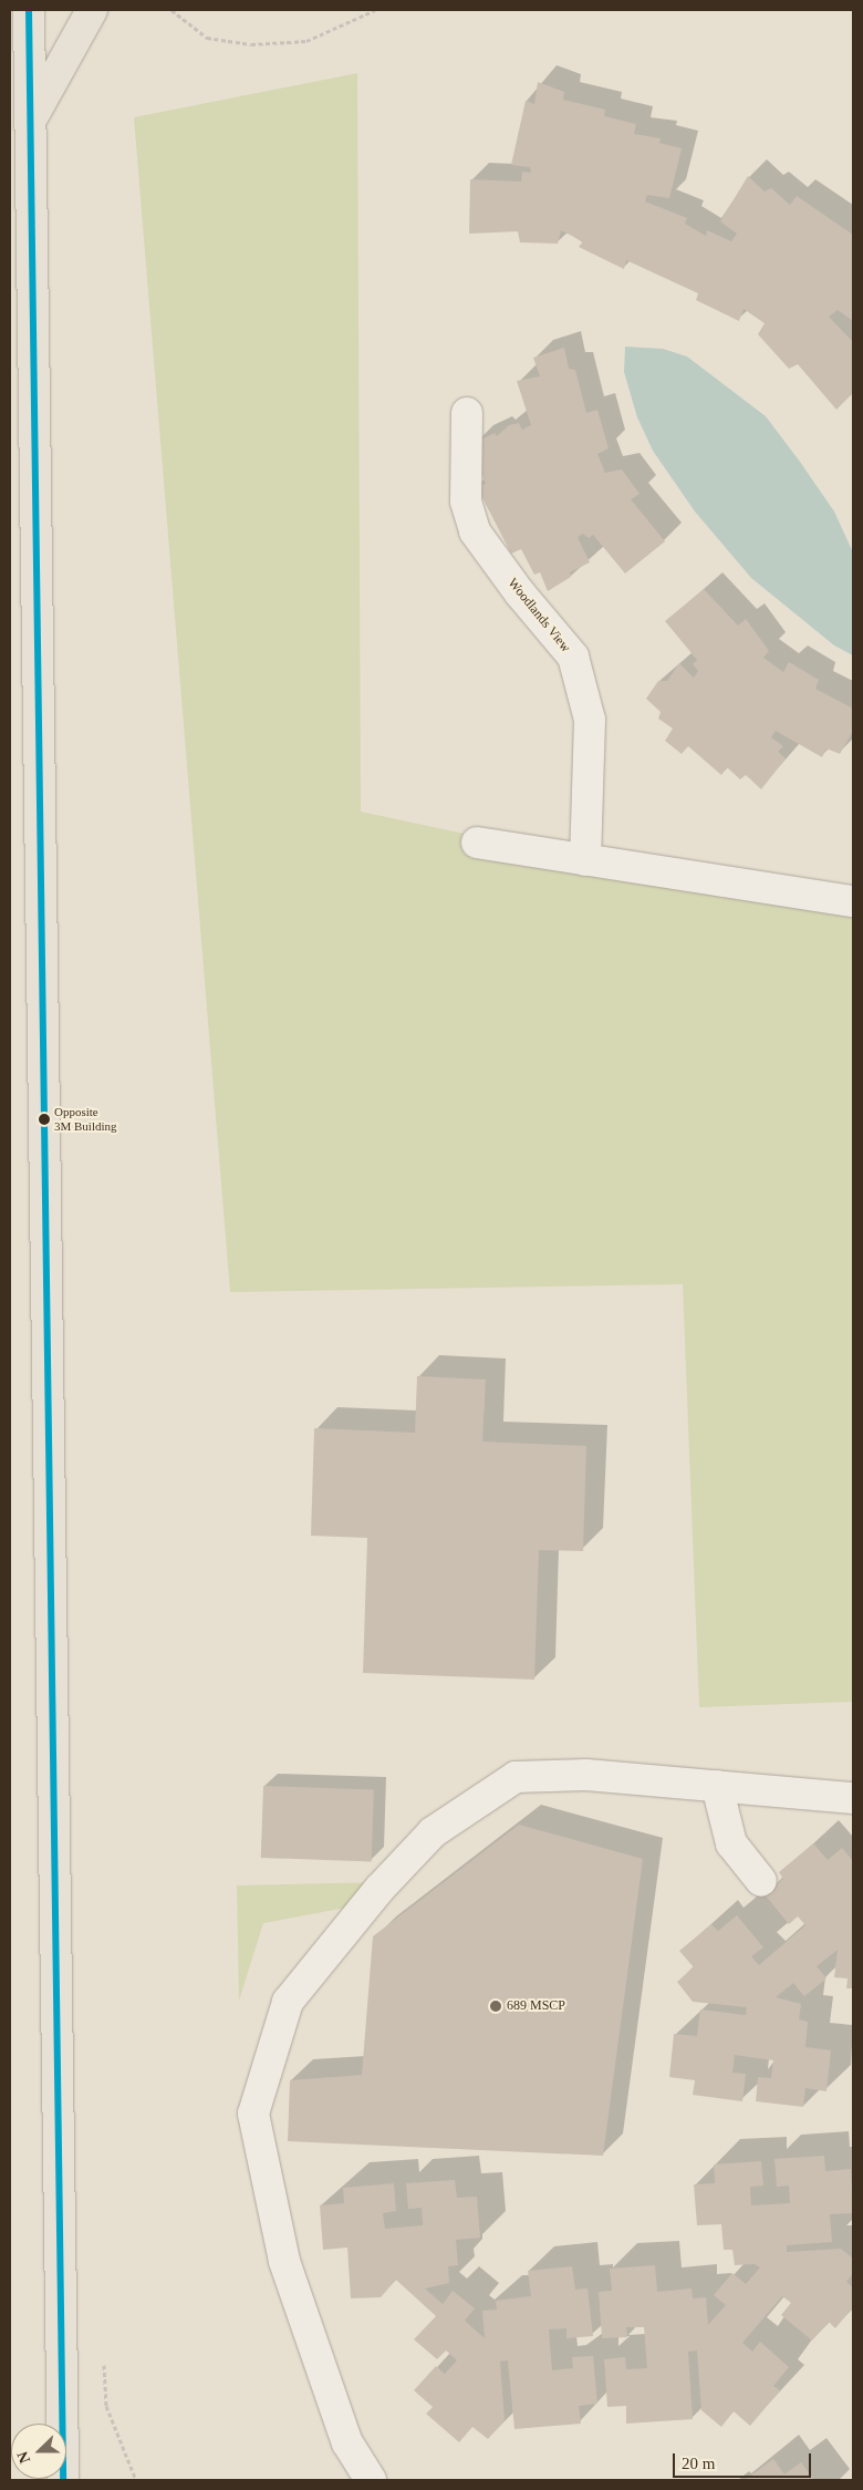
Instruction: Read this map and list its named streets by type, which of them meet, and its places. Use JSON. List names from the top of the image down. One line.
{"streets":{"street":["Woodlands View"]},"places":["Opposite 3M Building","689 MSCP"],"scale_bar":"20 m","north":"left"}
